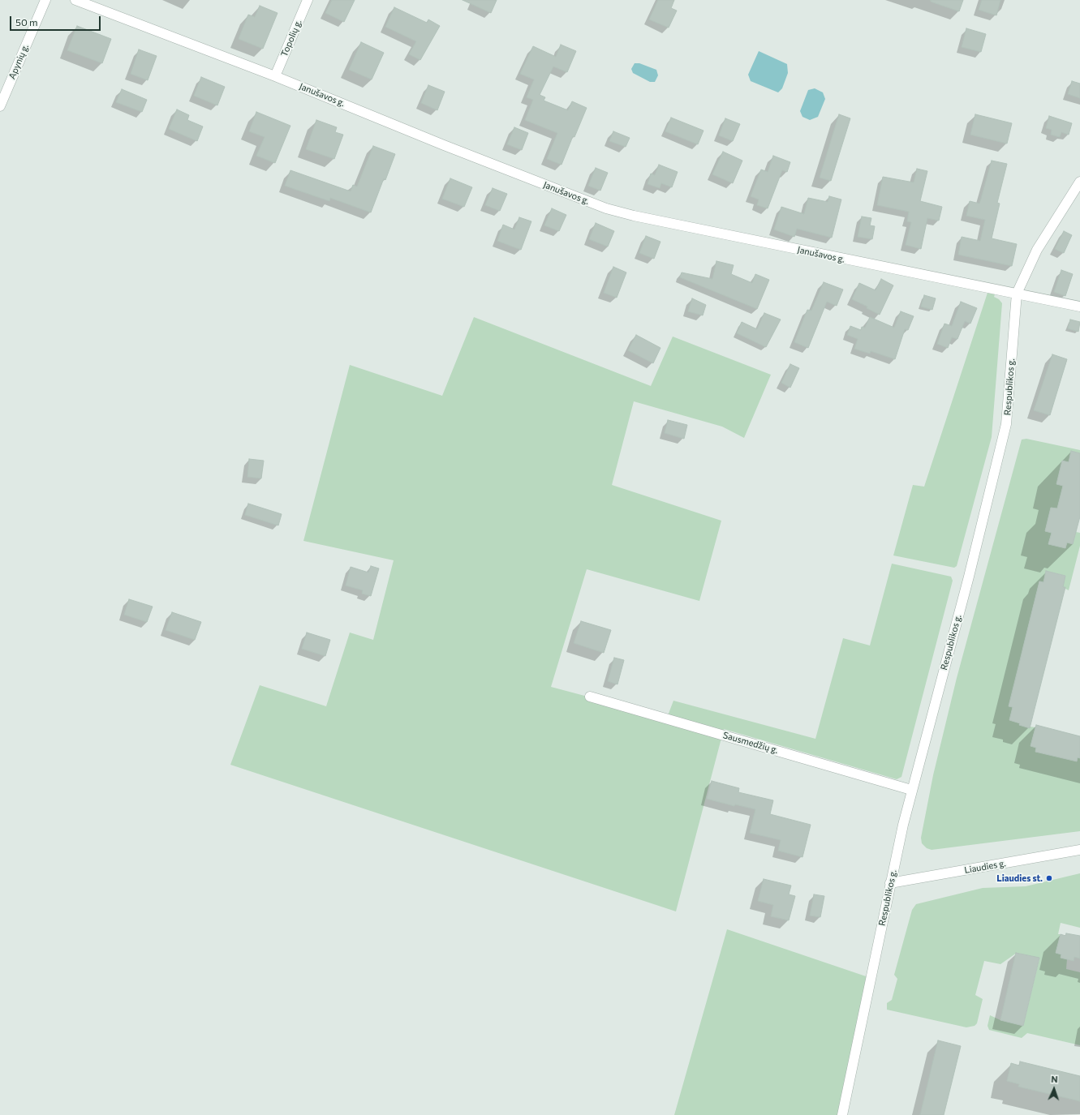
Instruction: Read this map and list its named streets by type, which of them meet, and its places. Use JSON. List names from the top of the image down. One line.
{"streets":{"street":["Topolių g.","Apynių g.","Janušavos g.","Respublikos g.","Sausmedžių g.","Liaudies g."]},"crossings":[["Topolių g.","Janušavos g."],["Janušavos g.","Respublikos g."],["Respublikos g.","Sausmedžių g."],["Respublikos g.","Liaudies g."]],"places":["Liaudies st."],"scale_bar":"50 m","north":"top"}
